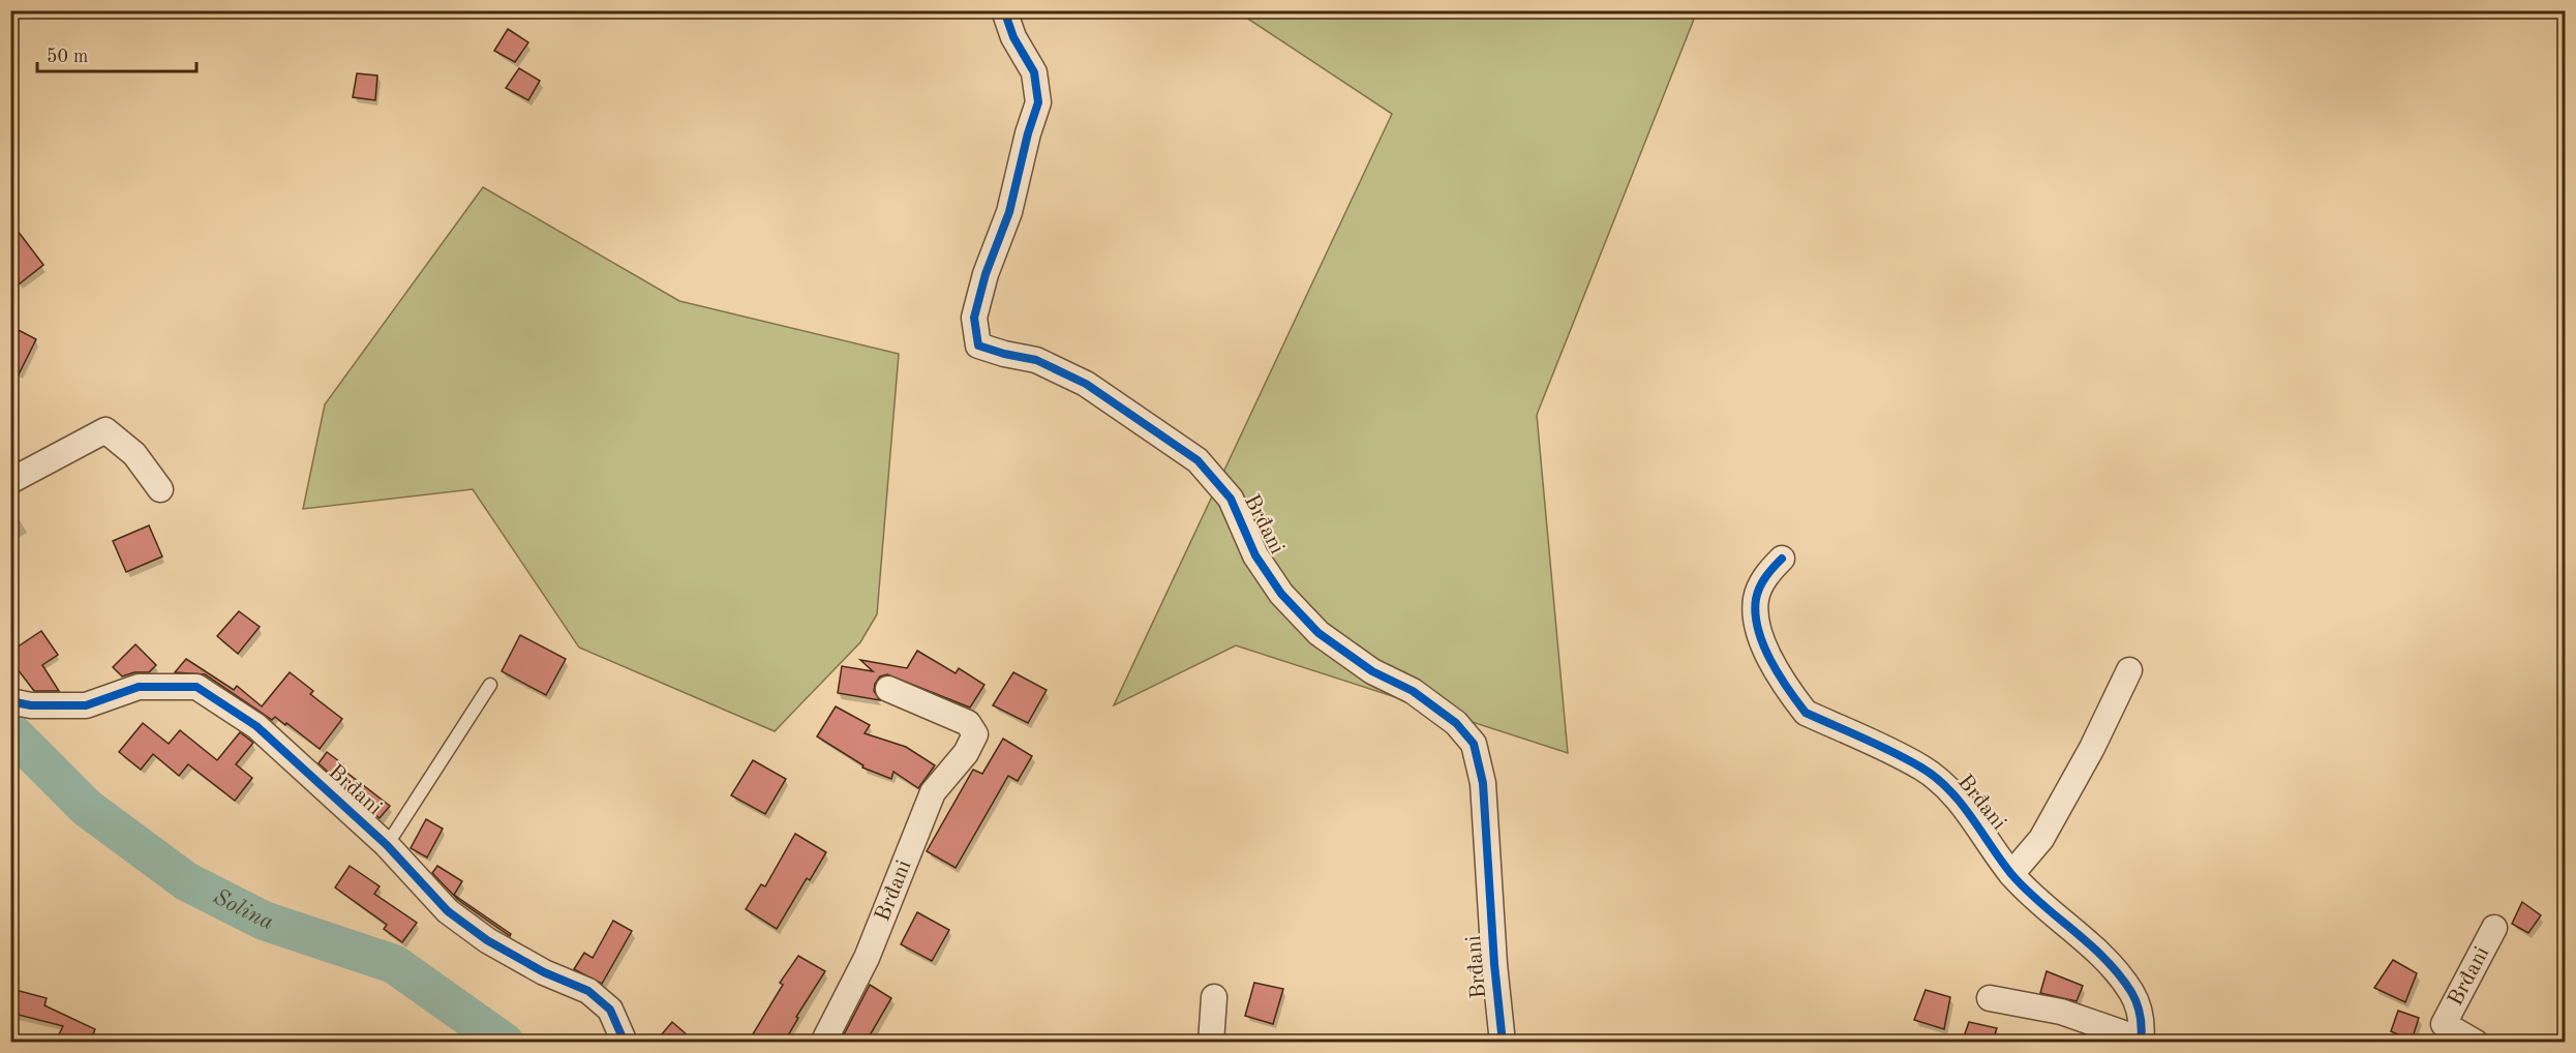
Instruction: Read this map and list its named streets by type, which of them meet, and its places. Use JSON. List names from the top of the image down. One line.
{"streets":{"street":["Brđani"]},"water":["Solina"],"scale_bar":"50 m"}
